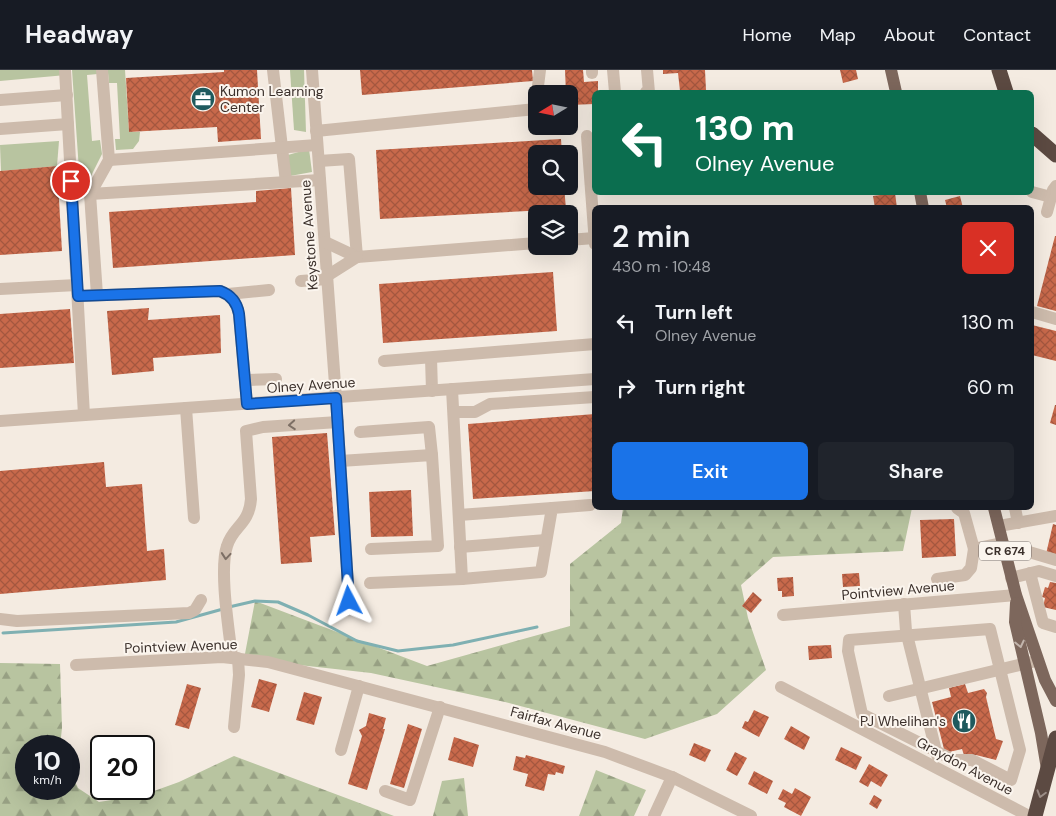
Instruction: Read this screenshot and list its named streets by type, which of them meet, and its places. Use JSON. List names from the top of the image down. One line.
{"streets":{"main road":["CR 674"],"street":["Keystone Avenue","Olney Avenue","Pointview Avenue","Fairfax Avenue","Graydon Avenue"]},"crossings":[["Keystone Avenue","Olney Avenue"],["CR 674","Pointview Avenue"],["Pointview Avenue","Fairfax Avenue"]],"places":{"office":["Kumon Learning Center"],"restaurant":["PJ Whelihan's"]},"north":"left","page":{"header":"Headway","nav":["Home","Map","About","Contact"],"turn":["130 m","Olney Avenue"],"heading":["2 min","430 m · 10:48"],"list":[{"name":"Turn left","note":"Olney Avenue","value":"130 m"},{"name":"Turn right","value":"60 m"}],"buttons":["Exit","Share"],"speed":"10 km/h","limit":"20"}}
